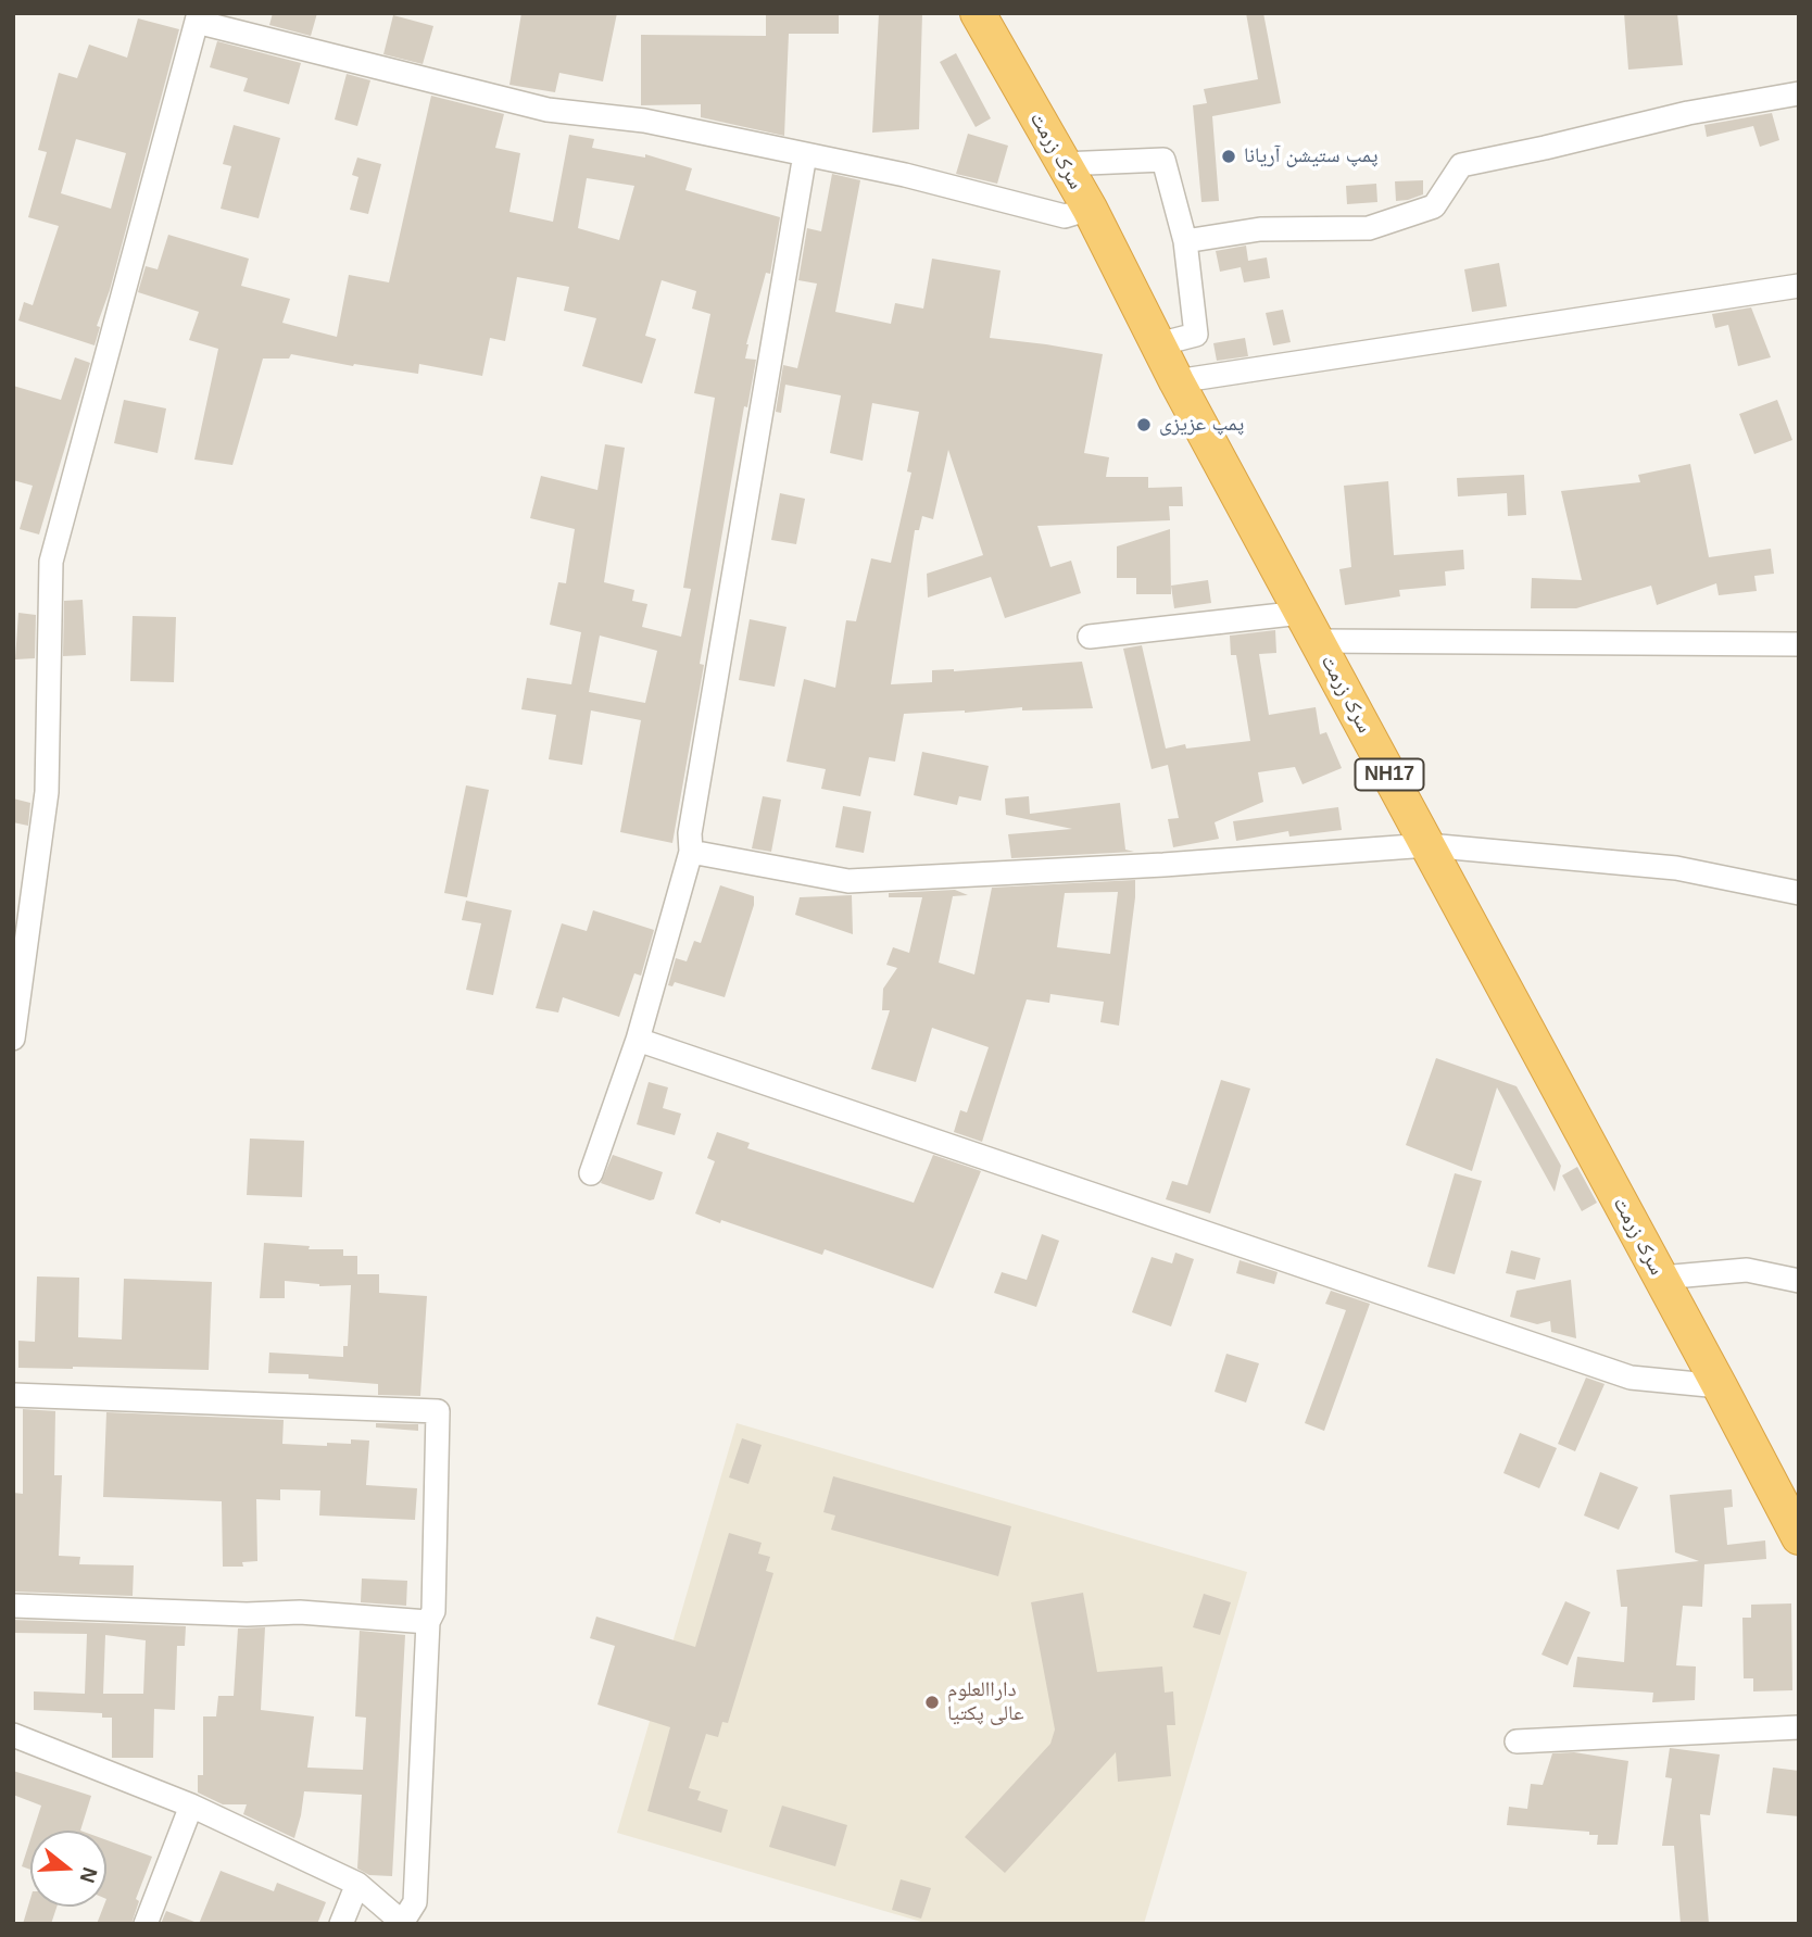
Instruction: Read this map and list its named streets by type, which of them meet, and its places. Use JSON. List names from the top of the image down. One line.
{"streets":{"highway":["سرک زرمت","NH17"]},"places":["پمپ ستیشن آریانا","پمپ عزیزی","داراالعلوم عالی پکتیا"],"north":"right"}
